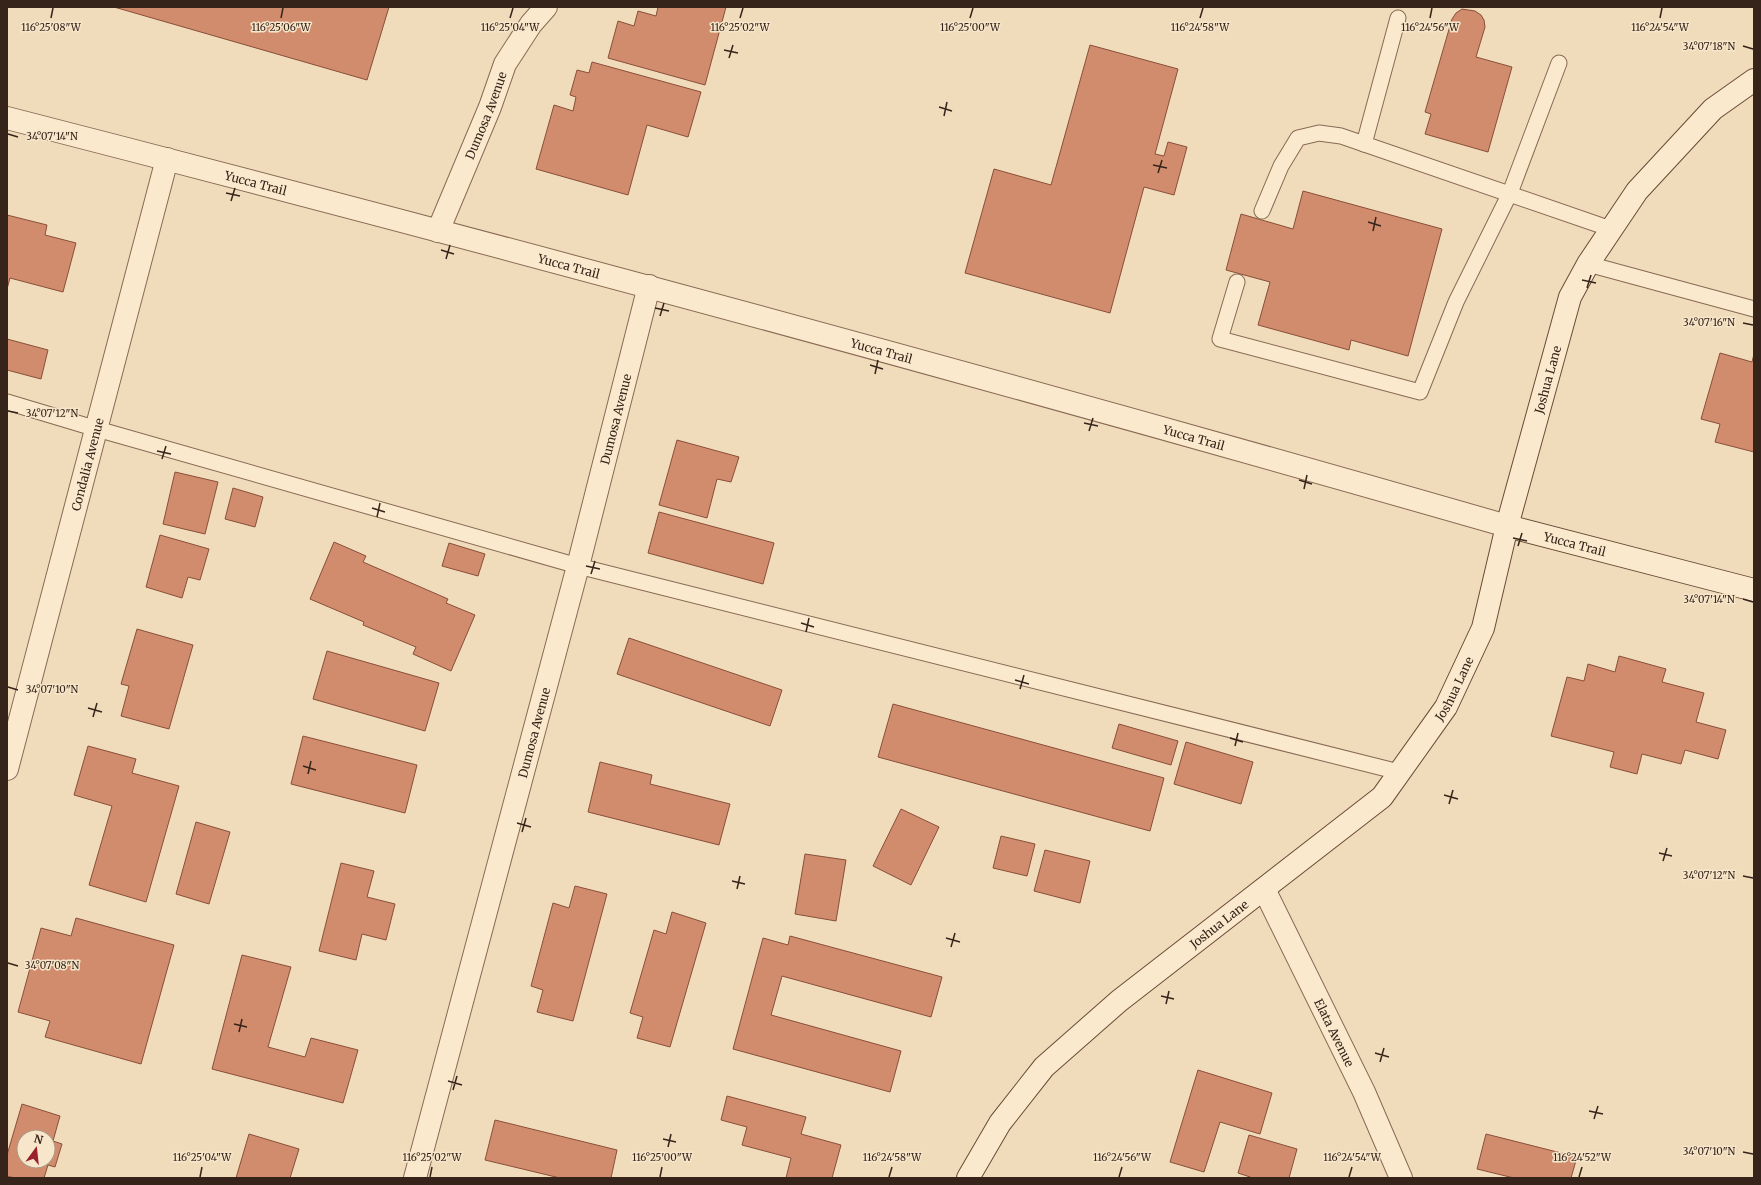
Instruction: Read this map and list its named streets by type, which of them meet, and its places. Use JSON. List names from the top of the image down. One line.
{"streets":{"street":["Dumosa Avenue","Yucca Trail","Joshua Lane","Condalia Avenue","Elata Avenue"]},"crossings":[["Dumosa Avenue","Yucca Trail"],["Yucca Trail","Joshua Lane"],["Yucca Trail","Condalia Avenue"],["Joshua Lane","Elata Avenue"]],"north":"top","coordinates":["116°25'08\"W","116°25'06\"W","116°25'04\"W","116°25'02\"W","116°25'00\"W","116°24'58\"W","116°24'56\"W","116°24'54\"W","34°07'18\"N","34°07'14\"N","34°07'16\"N","34°07'12\"N","34°07'10\"N","34°07'08\"N","116°24'52\"W"]}
